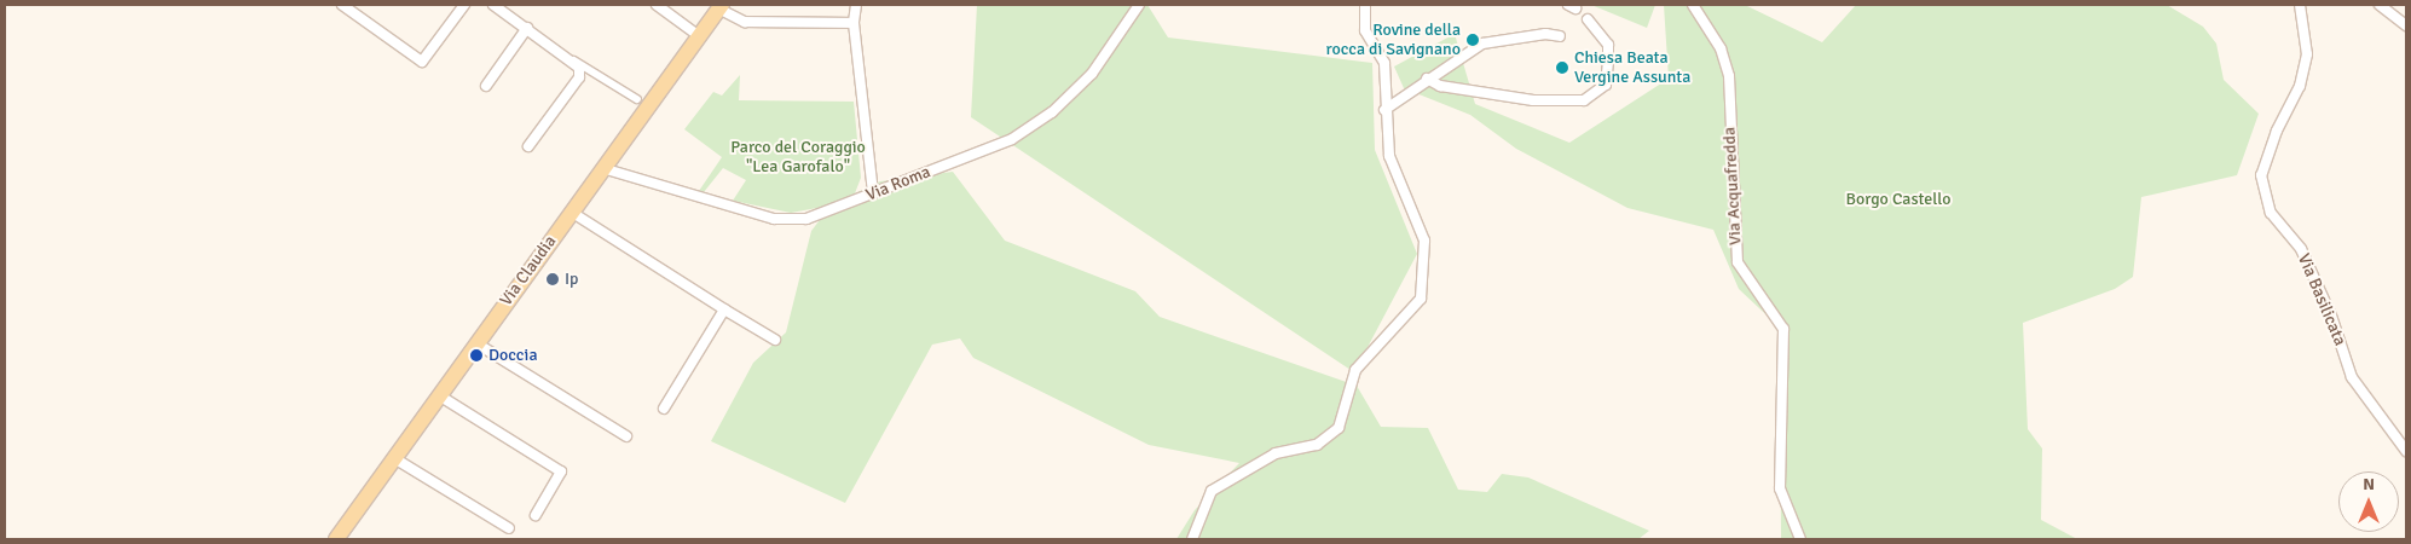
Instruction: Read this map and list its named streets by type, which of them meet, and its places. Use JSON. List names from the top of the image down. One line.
{"streets":{"main road":["Via Claudia"],"street":["Via Roma","Via Acquafredda","Via Basilicata"]},"crossings":[["Via Roma","Via Claudia"]],"parks":["Parco del Coraggio \"Lea Garofalo\"","Borgo Castello"],"places":["Rovine della rocca di Savignano","Chiesa Beata Vergine Assunta","Ip","Doccia"],"north":"top"}
